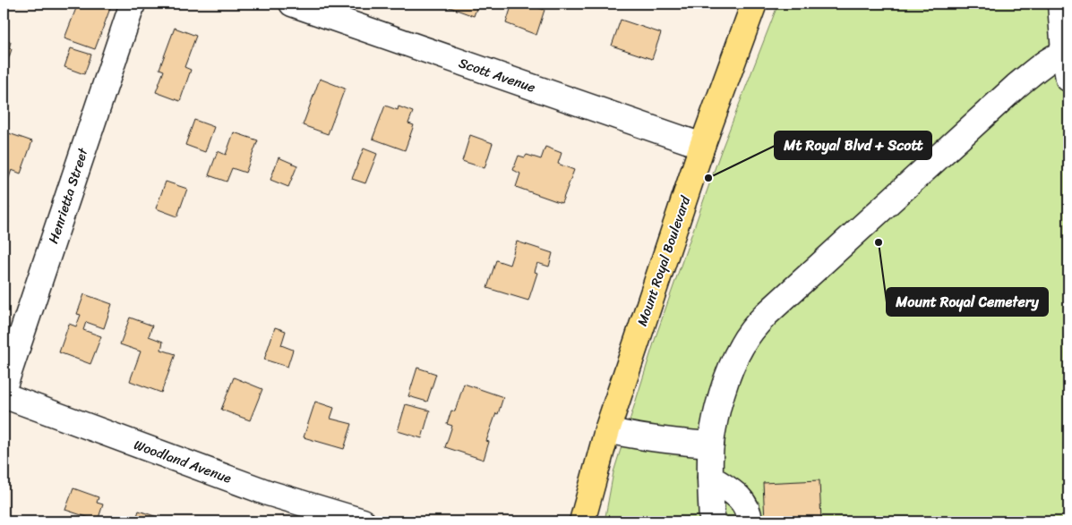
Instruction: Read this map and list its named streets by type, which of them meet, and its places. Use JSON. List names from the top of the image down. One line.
{"streets":{"main road":["Mount Royal Boulevard"],"street":["Scott Avenue","Henrietta Street","Woodland Avenue"]},"crossings":[["Scott Avenue","Mount Royal Boulevard"]],"places":["Mt Royal Blvd + Scott","Mount Royal Cemetery"]}
